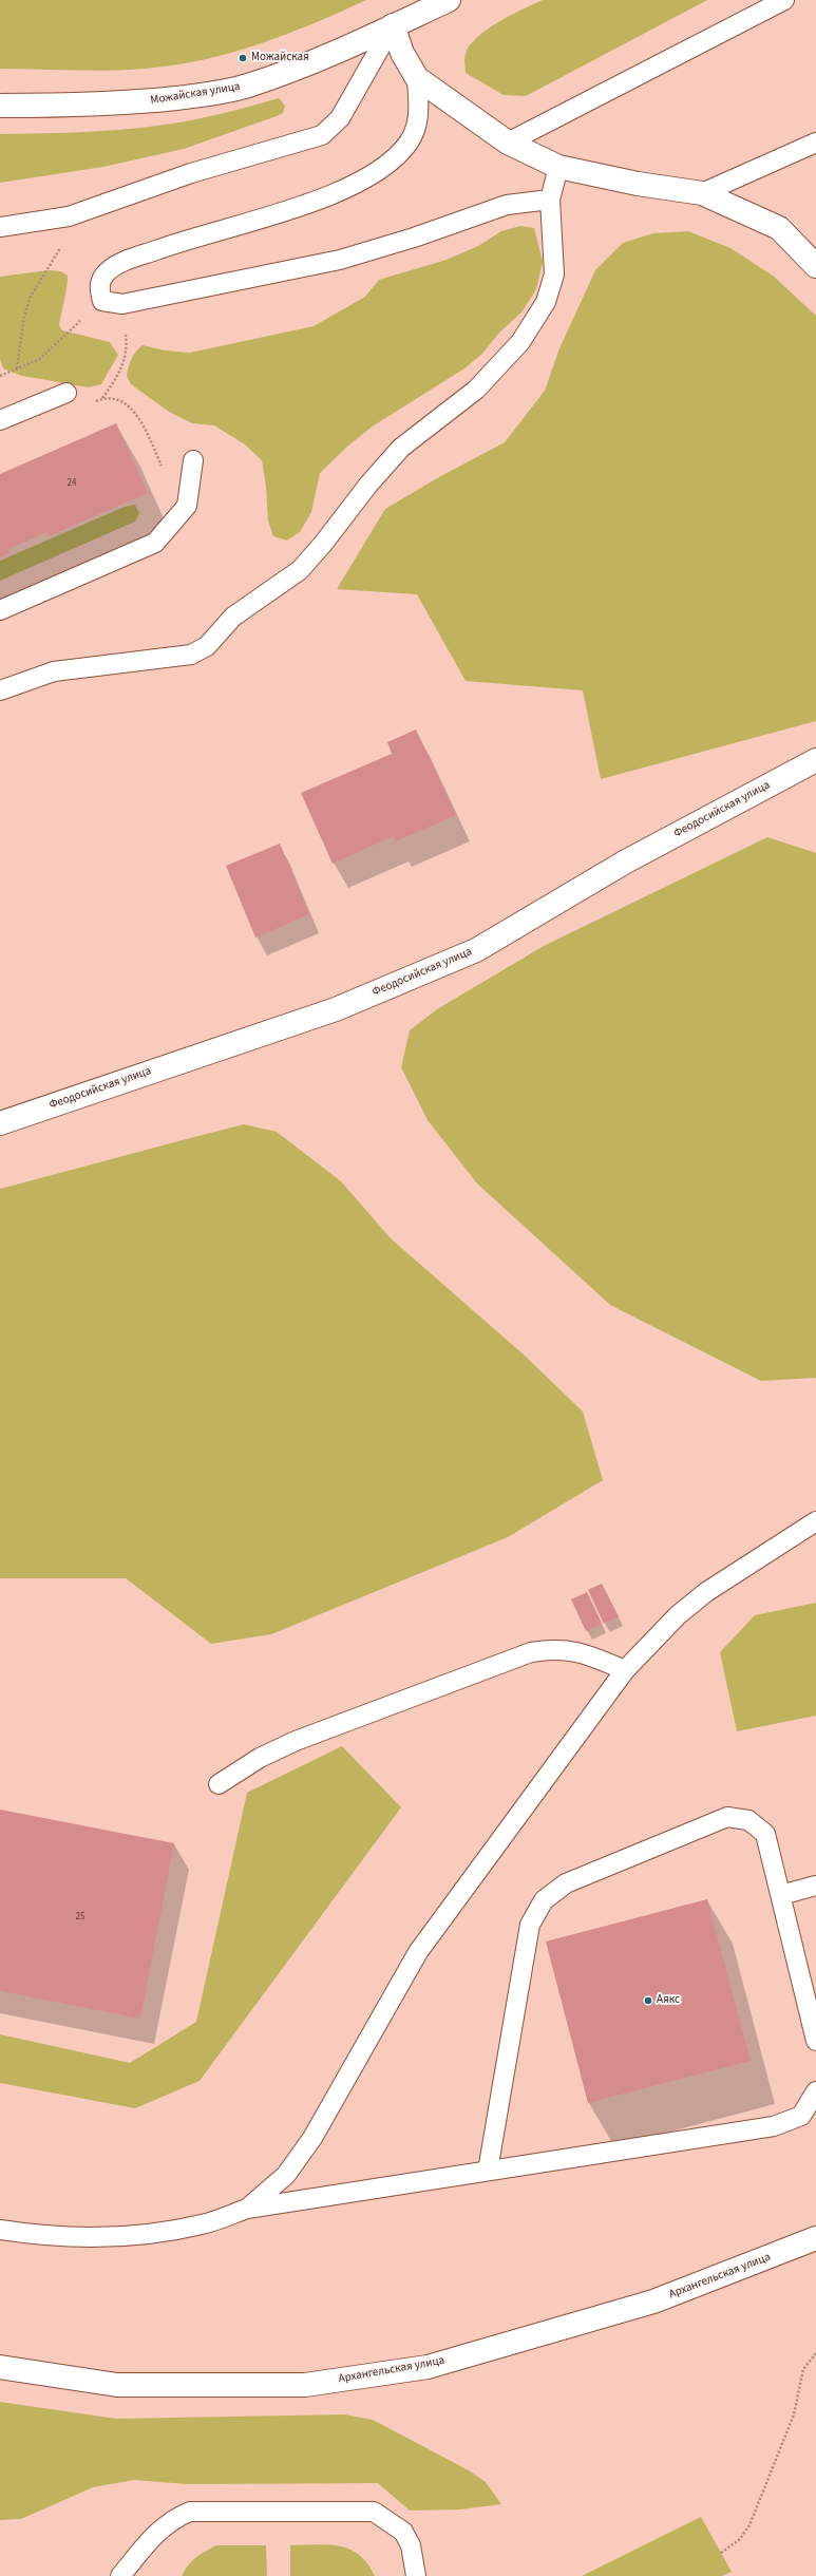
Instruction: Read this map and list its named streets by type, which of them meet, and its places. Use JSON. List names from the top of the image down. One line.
{"streets":{"street":["Можайская улица","Феодосийская улица","Архангельская улица"]},"places":["Можайская","Аякс"],"house_numbers":["24","25"]}
